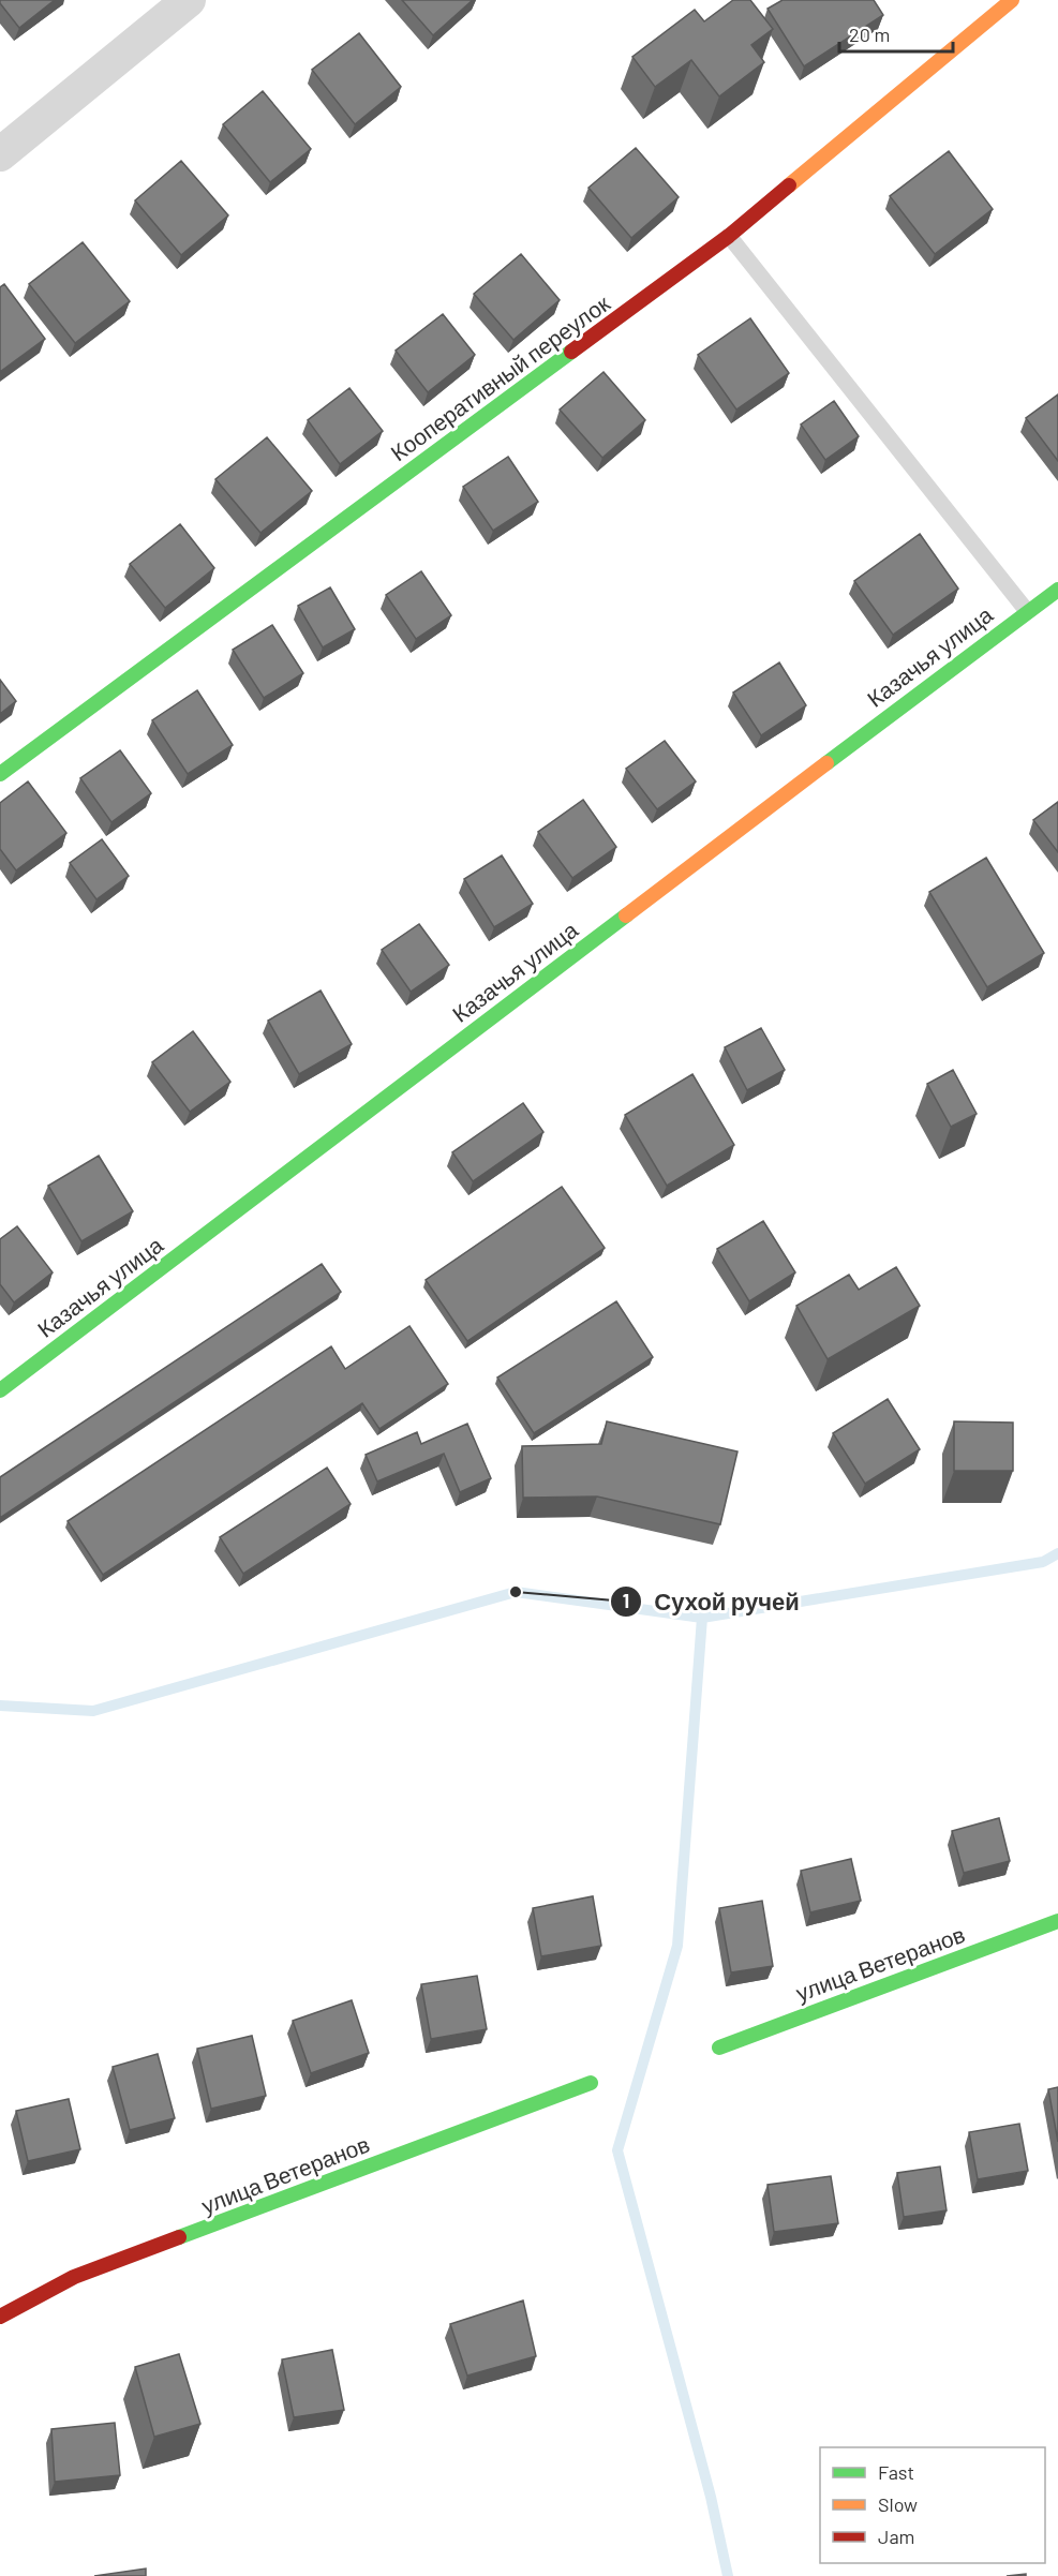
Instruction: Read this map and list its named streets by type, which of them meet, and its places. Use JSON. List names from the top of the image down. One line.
{"streets":{"street":["Кооперативный переулок","Казачья улица","улица Ветеранов"]},"places":["Сухой ручей"],"legend":["Fast","Slow","Jam"],"scale_bar":"20 m"}
